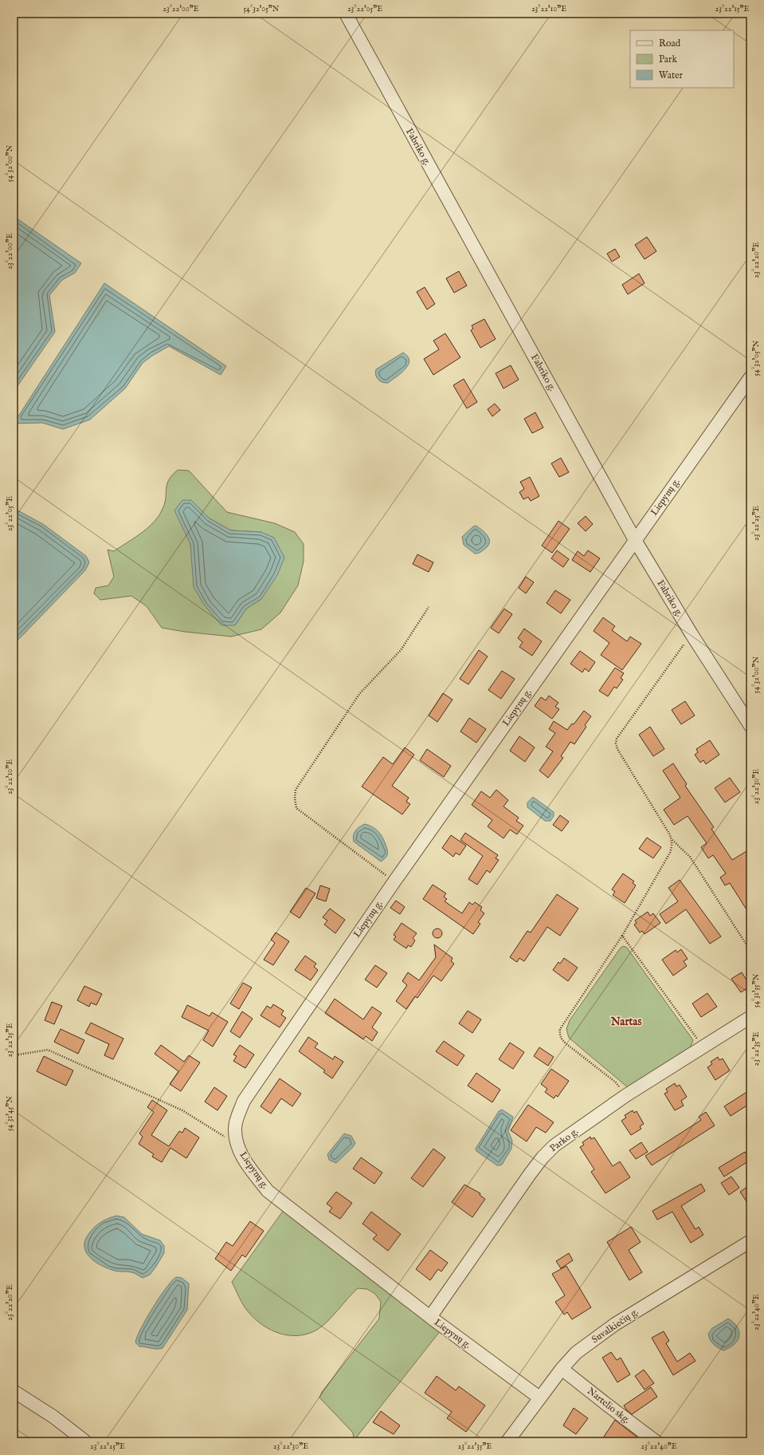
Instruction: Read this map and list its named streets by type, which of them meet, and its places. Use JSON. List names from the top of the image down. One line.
{"streets":{"street":["Fabriko g.","Liepynų g.","Parko g.","Suvalkiečių g.","Nartelio skg."]},"crossings":[["Fabriko g.","Liepynų g."],["Liepynų g.","Parko g."],["Liepynų g.","Suvalkiečių g."],["Suvalkiečių g.","Nartelio skg."]],"districts":["Nartas"],"legend":["Road","Park","Water"],"coordinates":["23°22'00\"E","54°32'05\"N","23°22'05\"E","23°22'10\"E","23°22'15\"E","54°32'00\"N","23°22'20\"E","23°22'25\"E","23°22'30\"E","54°31'55\"N","23°22'35\"E","54°31'45\"N","23°22'40\"E"]}
